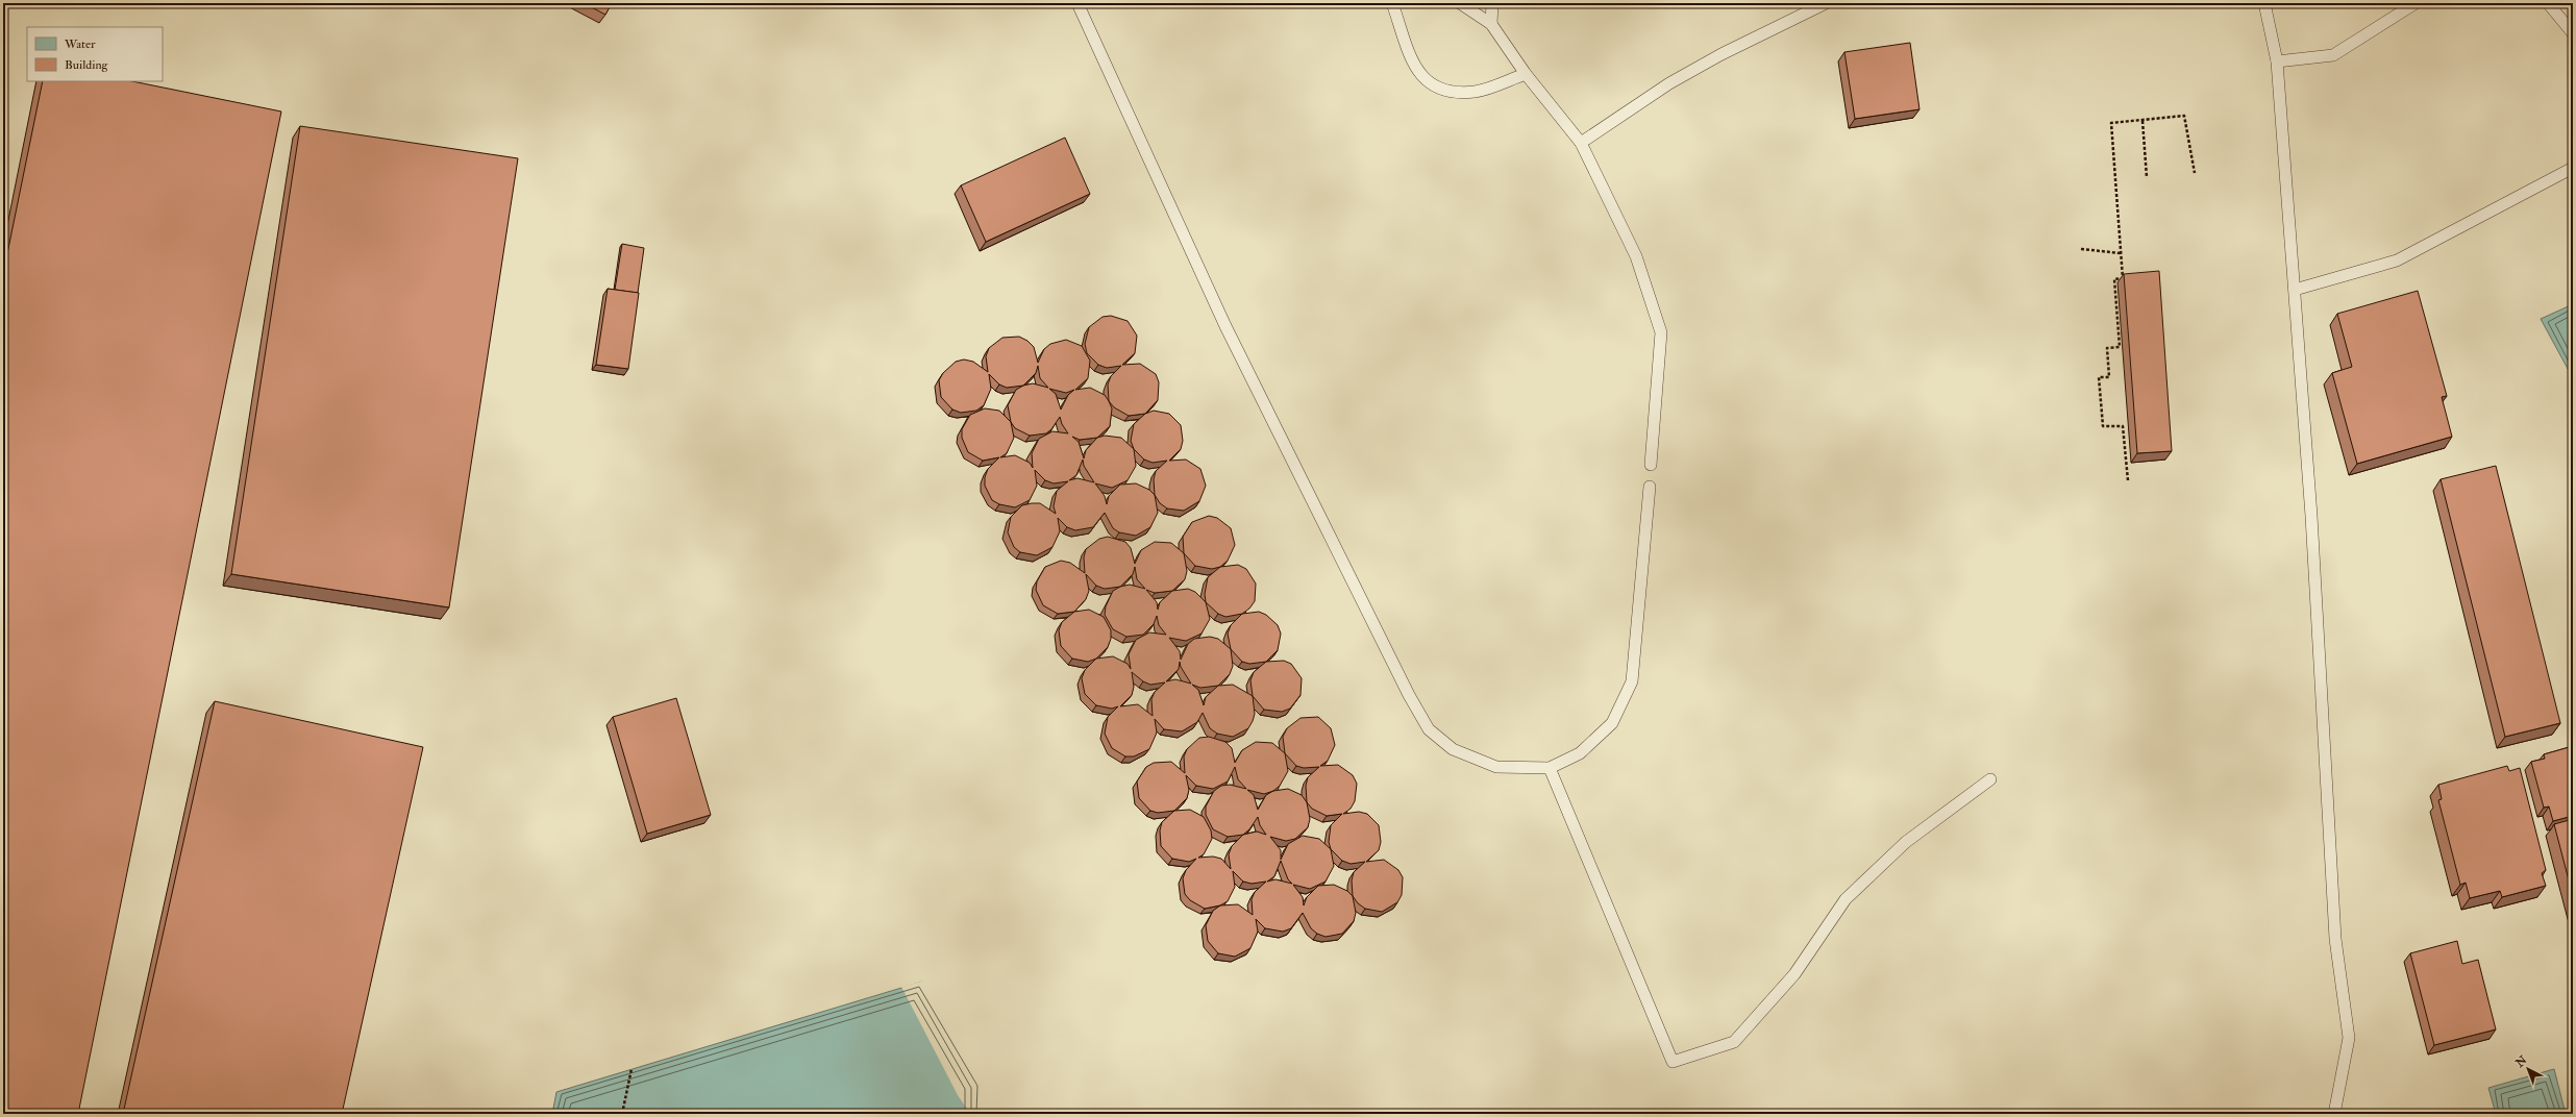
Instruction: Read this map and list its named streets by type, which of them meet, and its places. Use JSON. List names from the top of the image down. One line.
{"legend":["Water","Building"],"north":"top left"}
